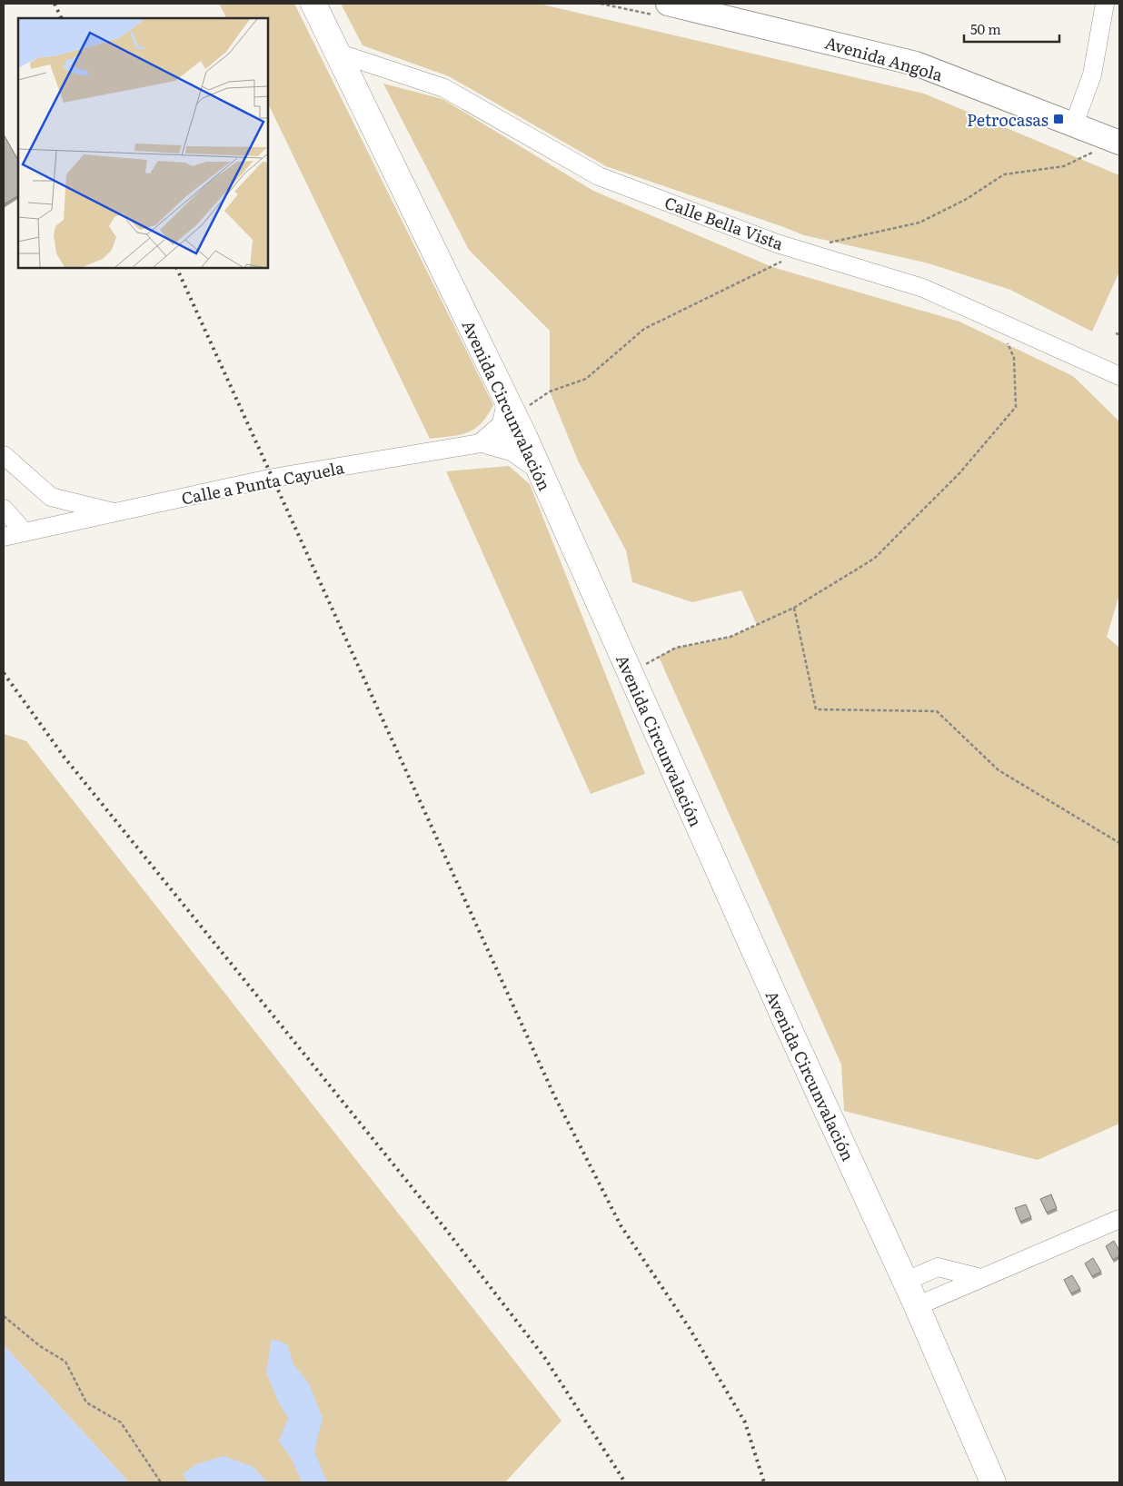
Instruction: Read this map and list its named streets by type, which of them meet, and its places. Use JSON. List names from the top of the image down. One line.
{"streets":{"highway":["Avenida Circunvalación"],"main road":["Avenida Angola"],"street":["Calle Bella Vista","Calle a Punta Cayuela"]},"crossings":[["Calle Bella Vista","Avenida Circunvalación"],["Avenida Circunvalación","Calle a Punta Cayuela"]],"places":{"transit":["Petrocasas"]},"scale_bar":"50 m"}
